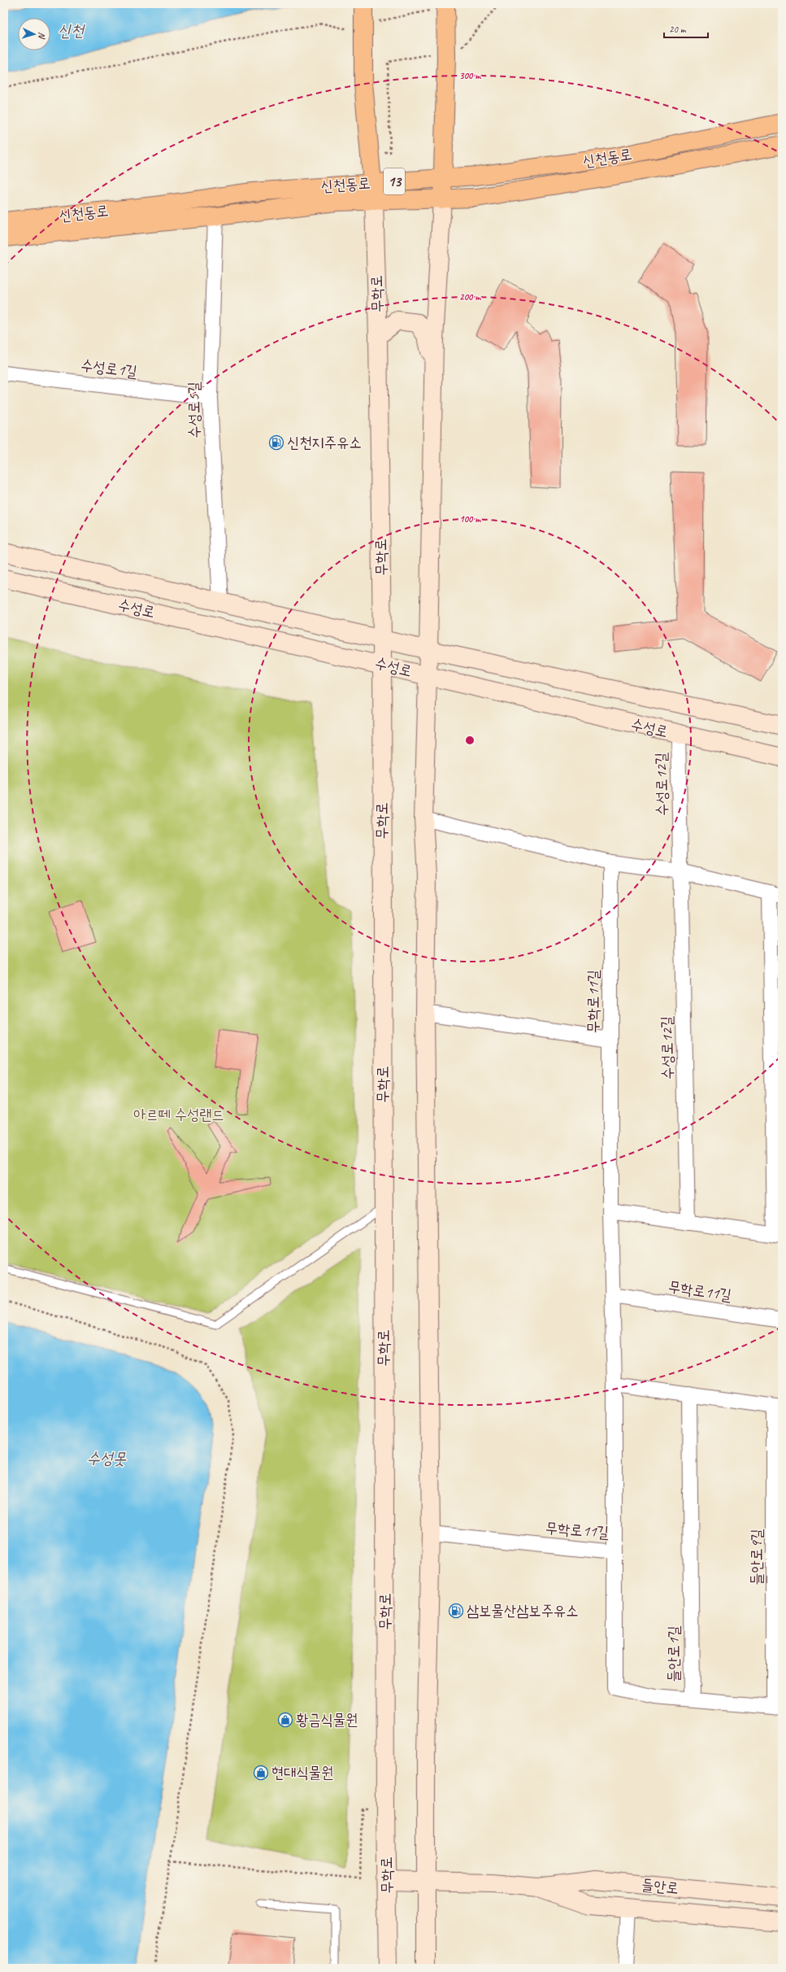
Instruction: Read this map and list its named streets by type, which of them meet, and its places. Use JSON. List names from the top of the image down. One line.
{"streets":{"main road":["신천동로","13","무학로","수성로","들안로"],"street":["수성로1길","수성로5길","수성로12길","무학로11길","들안로9길","들안로1길"]},"crossings":[["신천동로","무학로"],["신천동로","수성로5길"],["무학로","수성로"],["무학로","들안로"],["수성로1길","수성로5길"],["수성로5길","수성로"],["수성로","수성로12길"],["무학로11길","들안로1길"],["들안로9길","들안로1길"]],"water":["신천","수성못"],"parks":["아르떼 수성랜드"],"places":{"fuel station":["신천지주유소","삼보물산삼보주유소"],"shop":["황금식물원","현대식물원"]},"scale_bar":"20 m","north":"right","rings":["300 m","200 m","100 m"]}
